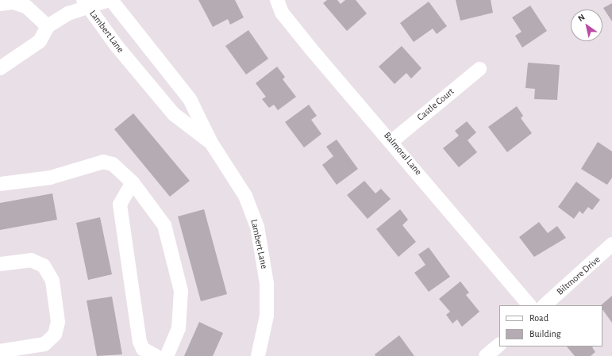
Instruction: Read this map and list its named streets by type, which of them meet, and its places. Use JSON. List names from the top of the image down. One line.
{"streets":{"street":["Lambert Lane","Castle Court","Balmoral Lane","Biltmore Drive"]},"crossings":[["Castle Court","Balmoral Lane"]],"legend":["Road","Building"],"north":"top left"}
